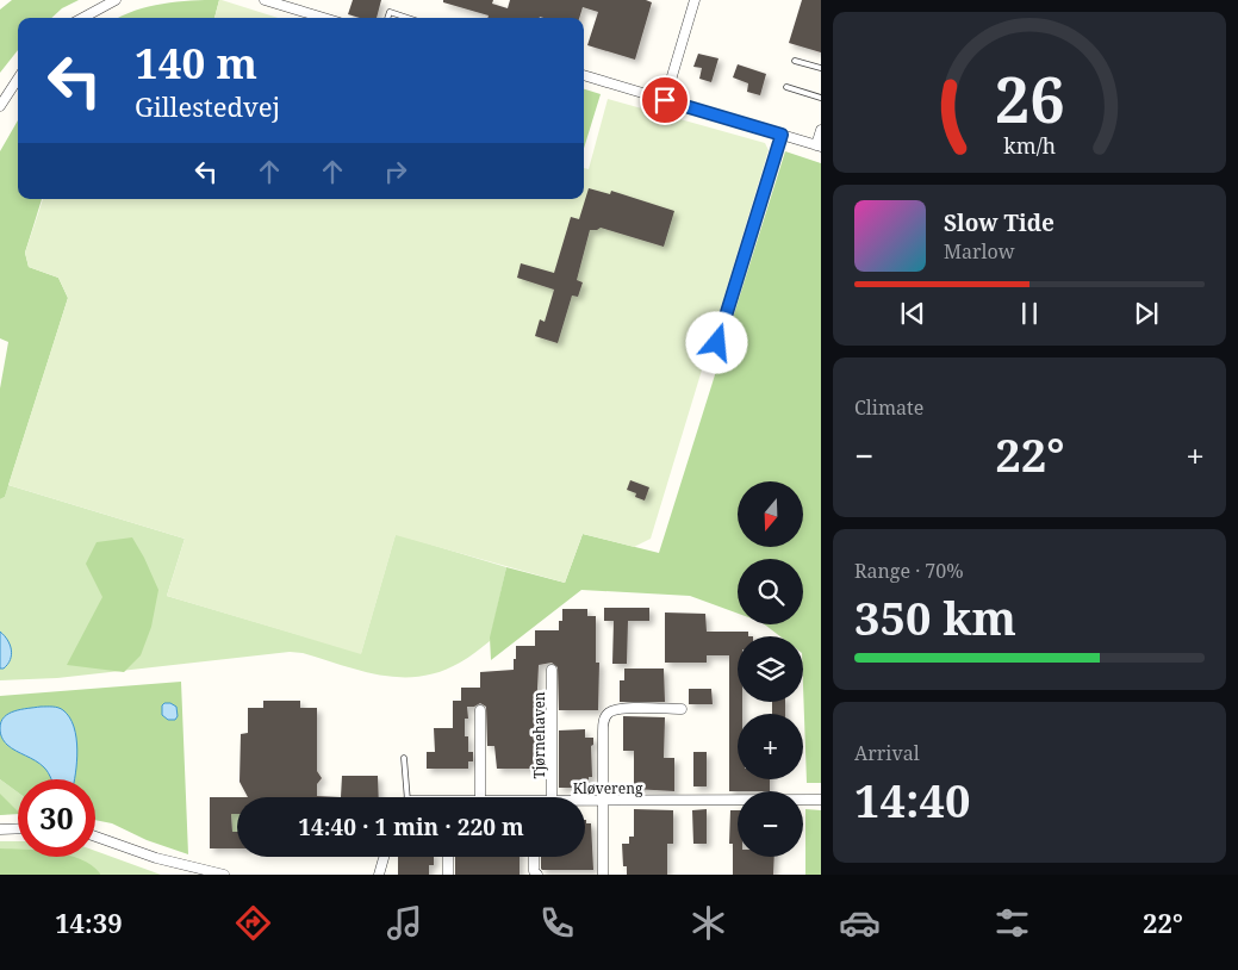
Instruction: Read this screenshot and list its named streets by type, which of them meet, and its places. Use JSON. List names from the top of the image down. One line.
{"streets":{"street":["Tjørnehaven","Kløvereng"]},"north":"bottom","page":{"turn":["140 m","Gillestedvej"],"song":["Slow Tide","Marlow"],"tile":["Climate",["Range · 70%","350 km"],["Arrival","14:40"]],"heat":["−","22°","+"],"map_buttons":["+","−"],"limit":"30","trip":"14:40 · 1 min · 220 m","tabs":["14:39","22°"],"gauge":["26","km/h"]}}
